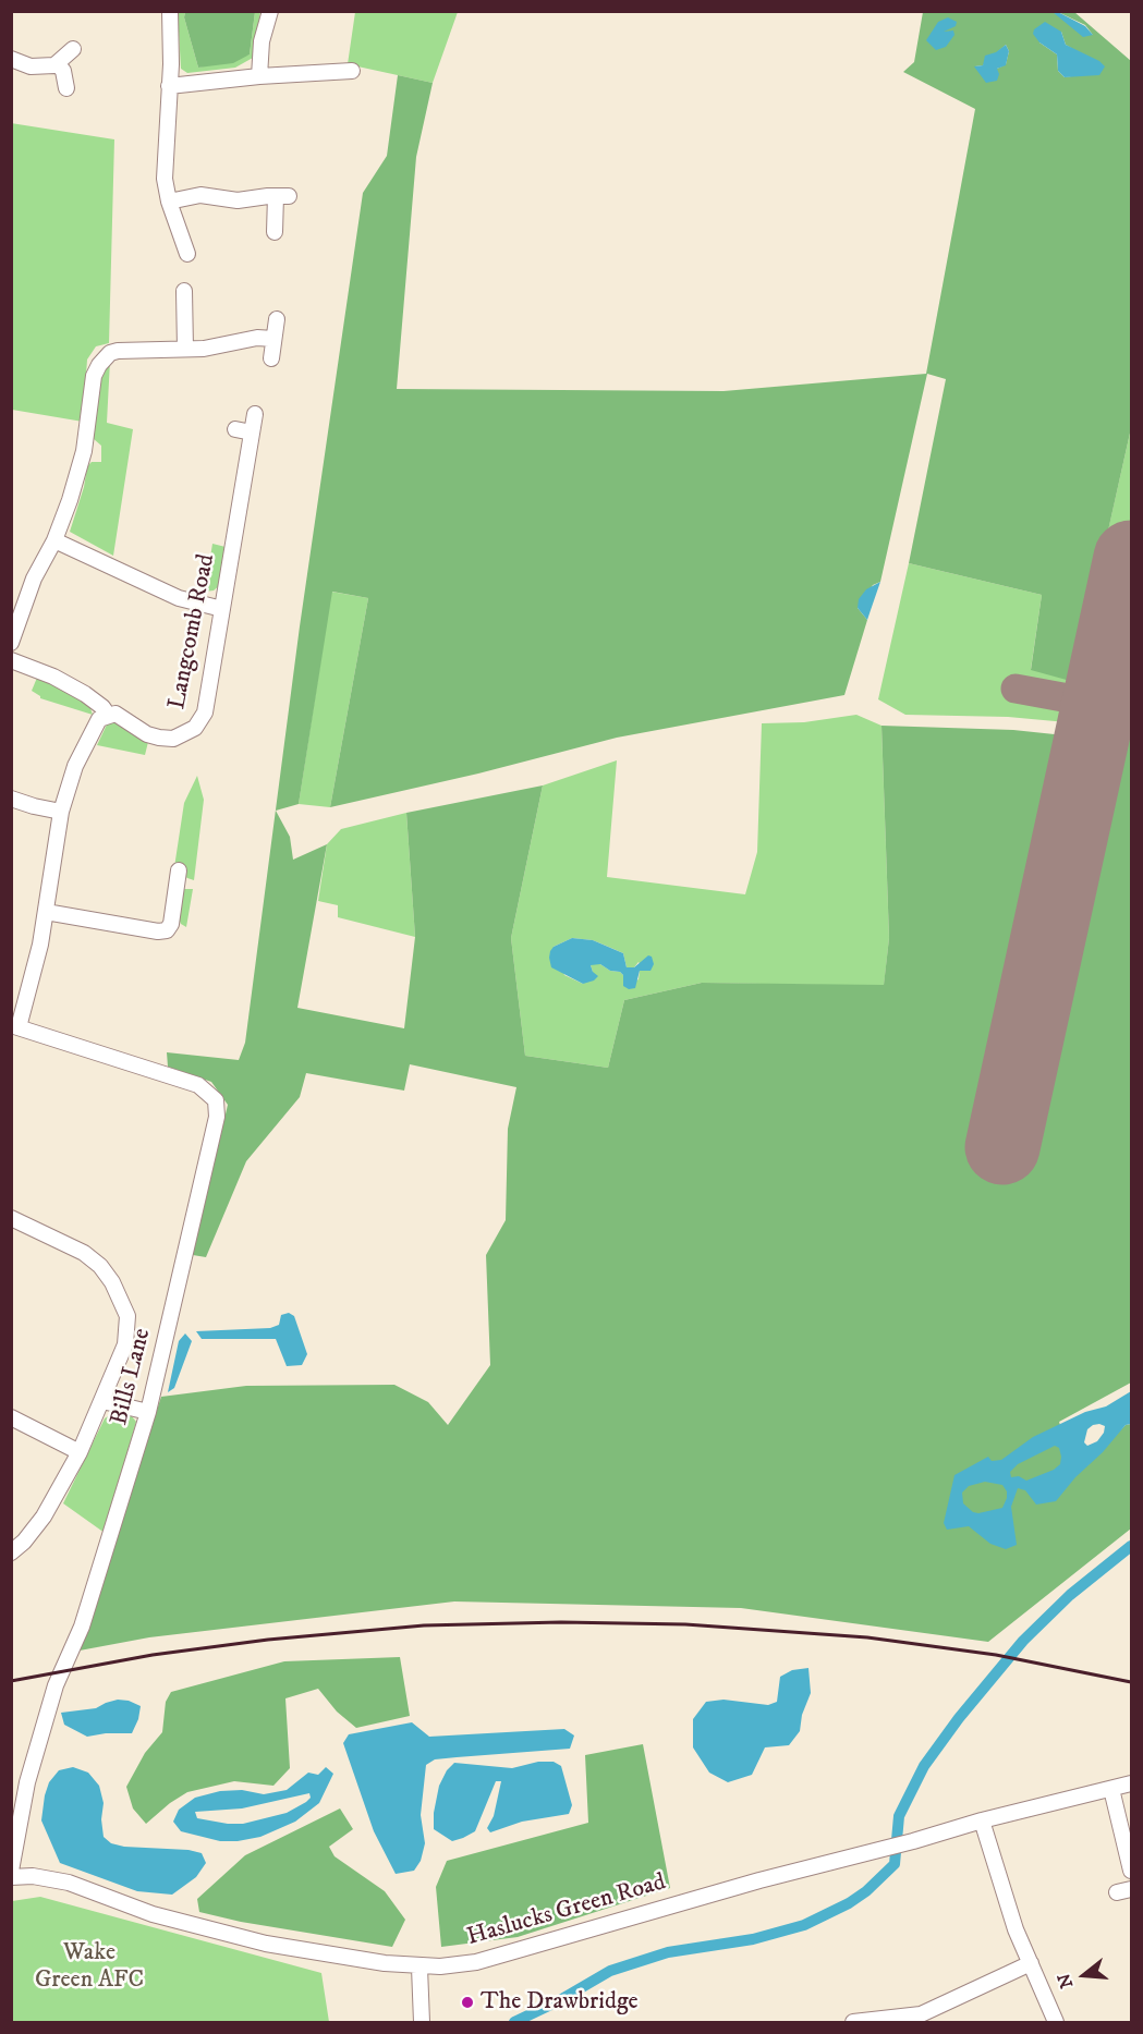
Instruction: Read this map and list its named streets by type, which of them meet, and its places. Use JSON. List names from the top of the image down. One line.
{"streets":{"street":["Langcomb Road","Bills Lane","Haslucks Green Road"]},"parks":["Wake Green AFC"],"places":["The Drawbridge"],"north":"left"}
